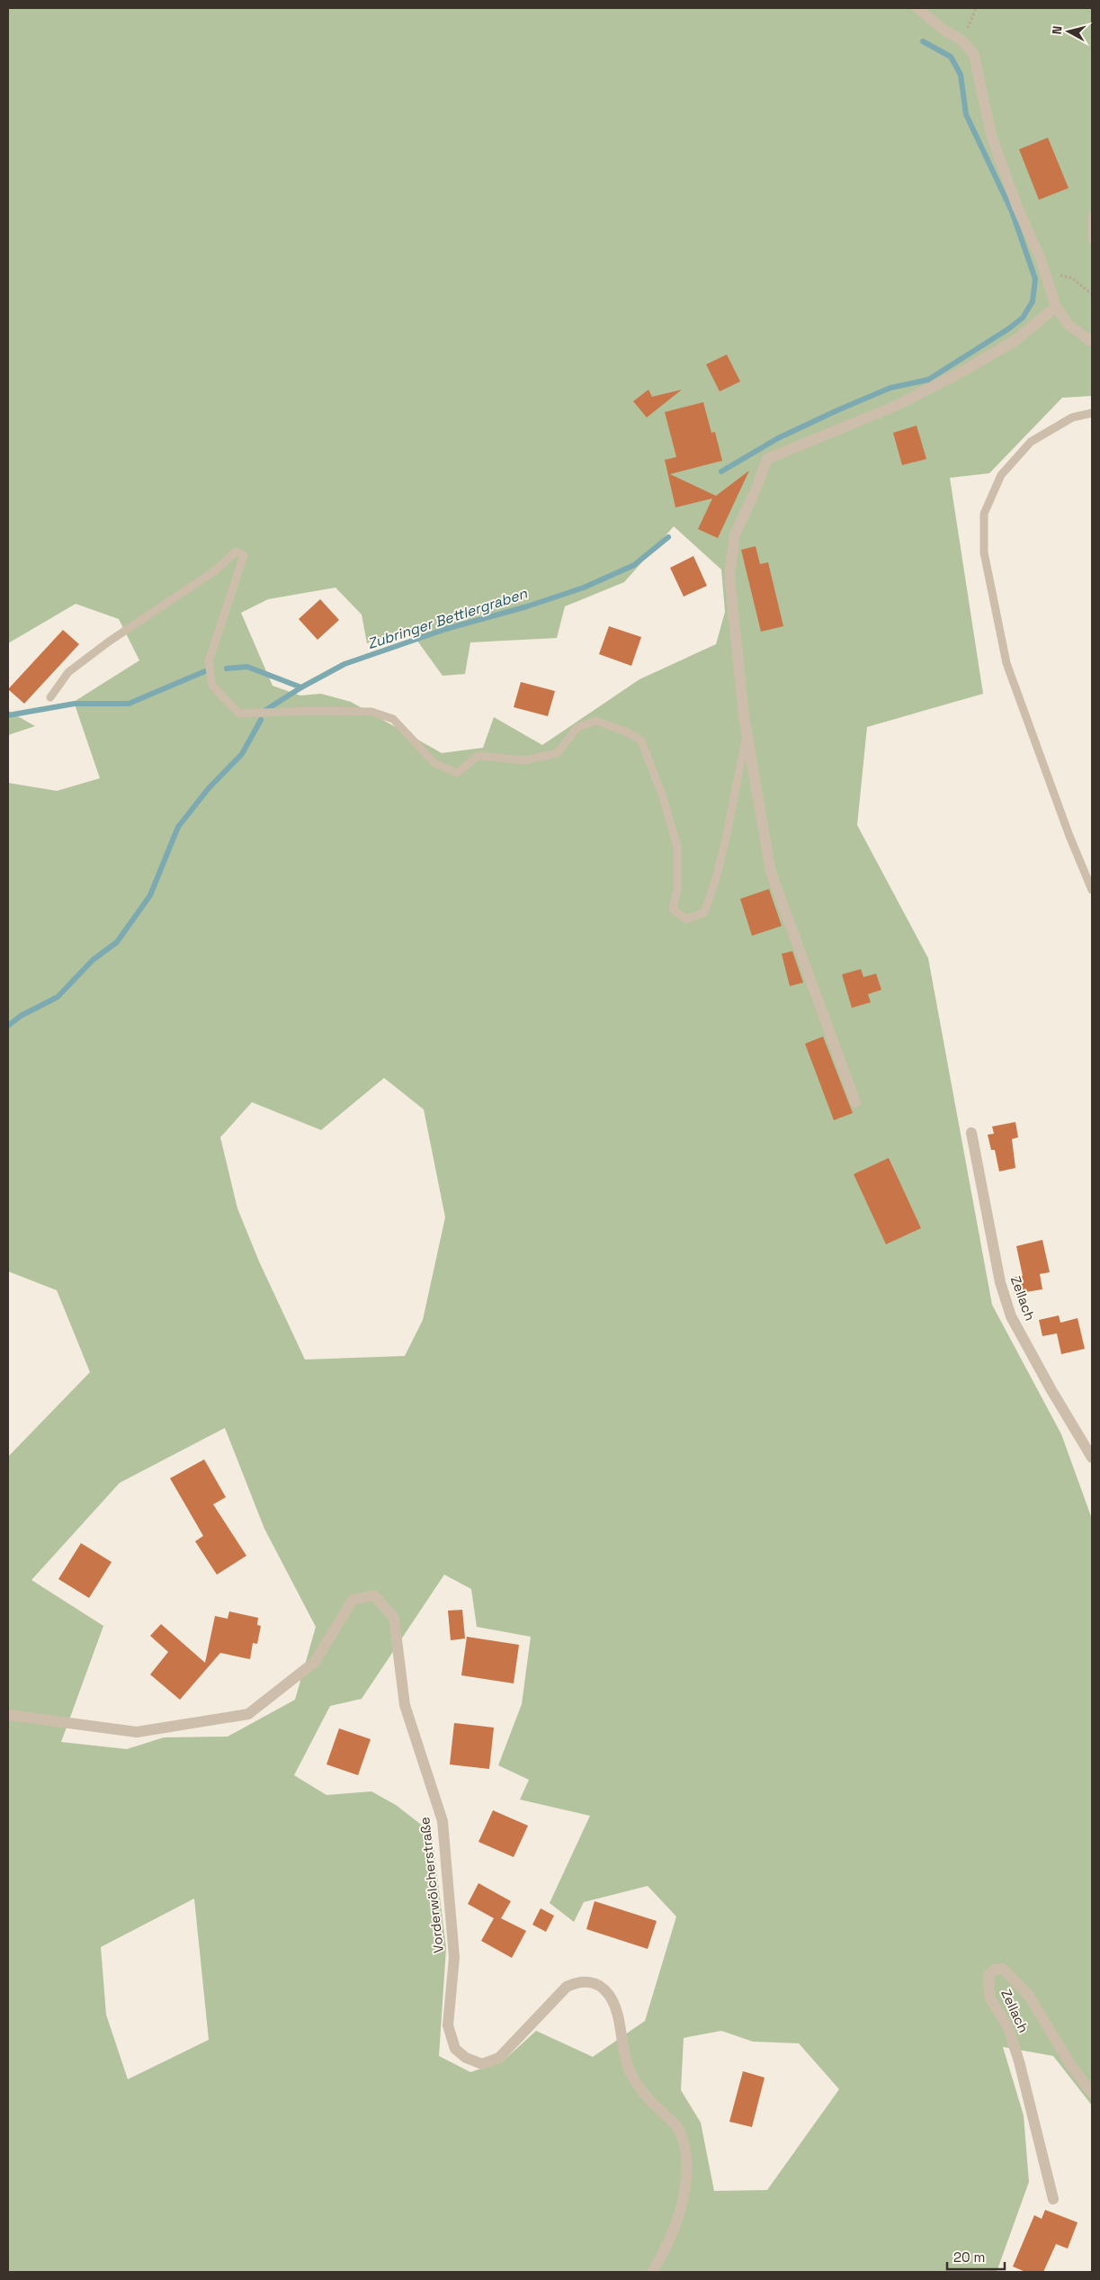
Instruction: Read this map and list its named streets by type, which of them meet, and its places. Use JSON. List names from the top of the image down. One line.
{"streets":{"street":["Zellach","Vorderwölcherstraße"]},"water":["Zubringer Bettlergraben"],"scale_bar":"20 m","north":"left"}
